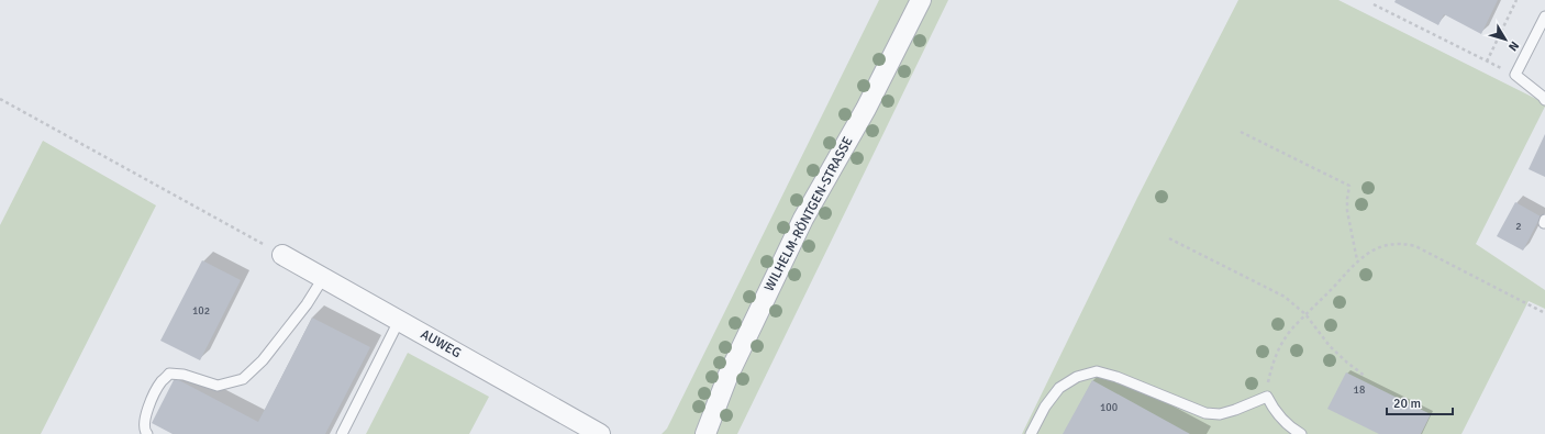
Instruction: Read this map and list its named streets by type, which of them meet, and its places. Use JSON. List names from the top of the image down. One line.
{"streets":{"street":["WILHELM-RÖNTGEN-STRASSE","AUWEG"]},"house_numbers":["2","102","18","100"],"scale_bar":"20 m","north":"bottom right"}
